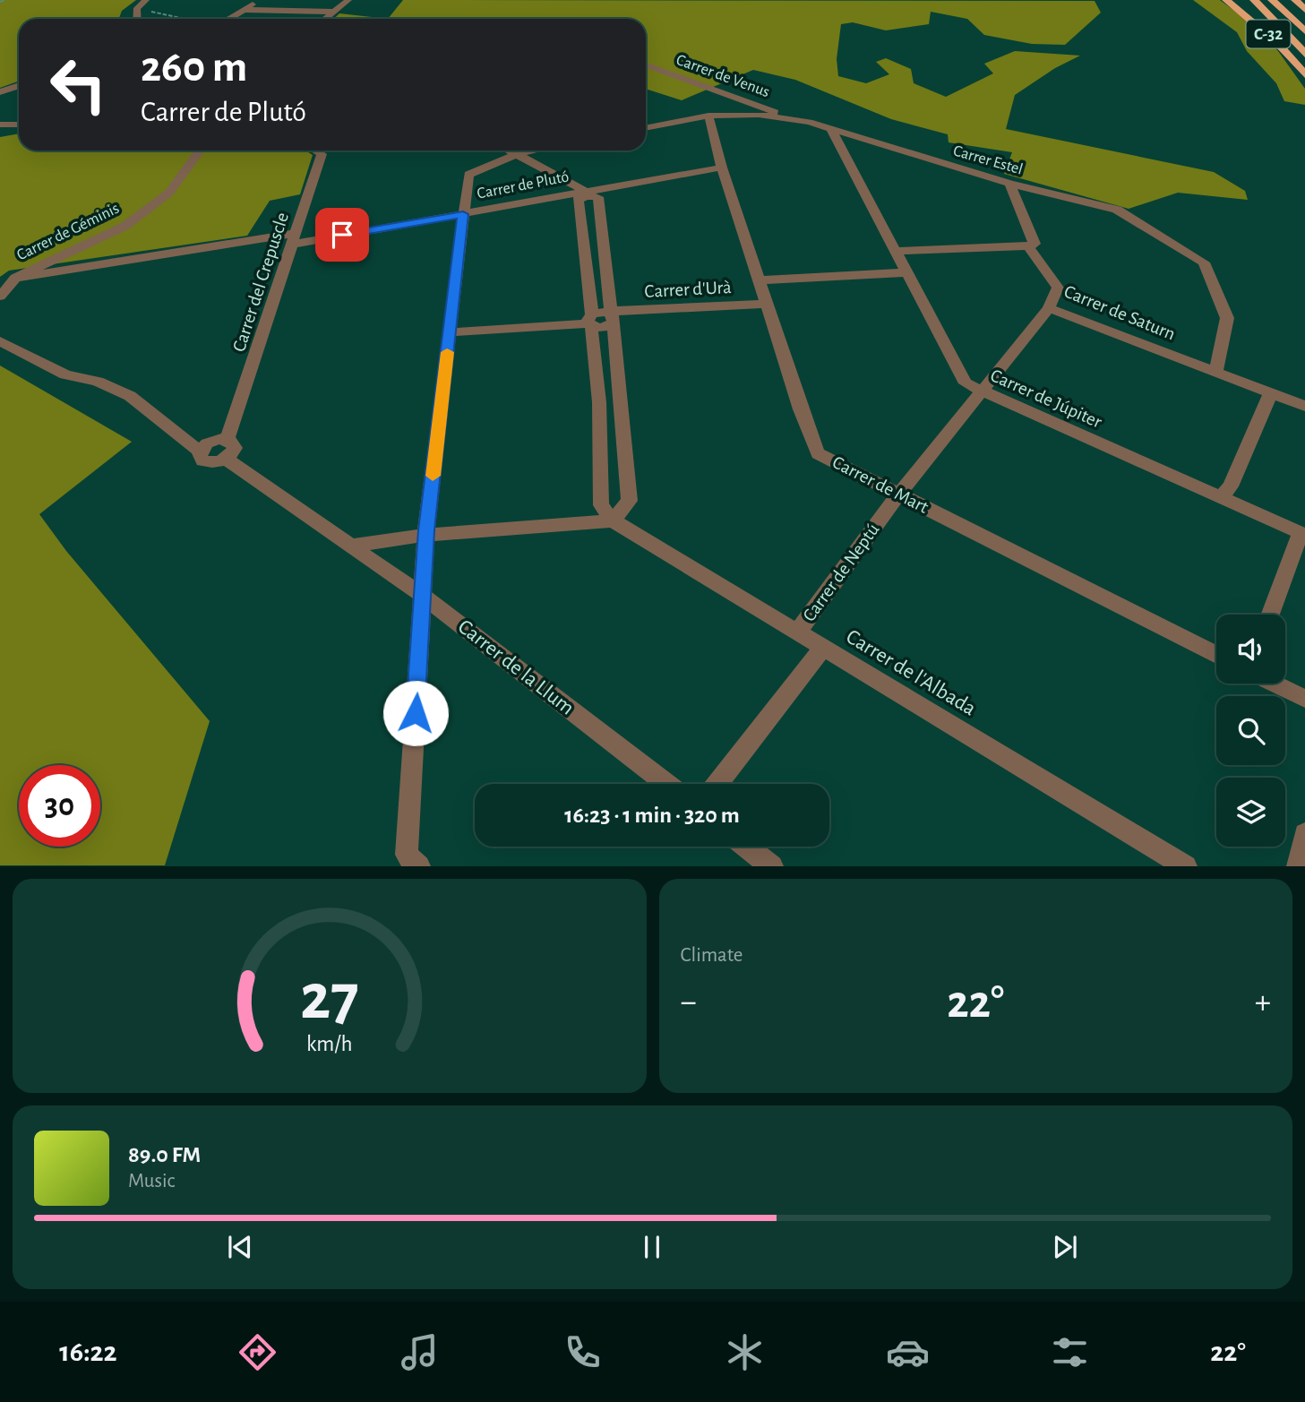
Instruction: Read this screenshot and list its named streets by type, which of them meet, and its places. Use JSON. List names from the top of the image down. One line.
{"streets":{"highway":["C-32"],"street":["Carrer de Venus","Carrer Estel","Carrer de Plutó","Carrer de Géminis","Carrer del Crepuscle","Carrer d'Urà","Carrer de Saturn","Carrer de Júpiter","Carrer de Mart","Carrer de Neptú","Carrer de la Llum","Carrer de l'Albada"]},"crossings":[["Carrer de Venus","Carrer Estel"],["Carrer Estel","Carrer de Saturn"],["Carrer Estel","Carrer de Júpiter"],["Carrer Estel","Carrer de Mart"],["Carrer de Plutó","Carrer de Géminis"],["Carrer de Plutó","Carrer del Crepuscle"],["Carrer de Plutó","Carrer de Mart"],["Carrer del Crepuscle","Carrer de la Llum"],["Carrer d'Urà","Carrer de Mart"],["Carrer de Saturn","Carrer de Neptú"],["Carrer de Júpiter","Carrer de Neptú"],["Carrer de Mart","Carrer de Neptú"],["Carrer de Neptú","Carrer de l'Albada"]],"page":{"turn":["260 m","Carrer de Plutó"],"limit":"30","trip":"16:23 · 1 min · 320 m","tile":"Climate","heat":["−","22°","+"],"song":["89.0 FM","Music"],"tabs":["16:22","22°"],"gauge":["27","km/h"]}}
